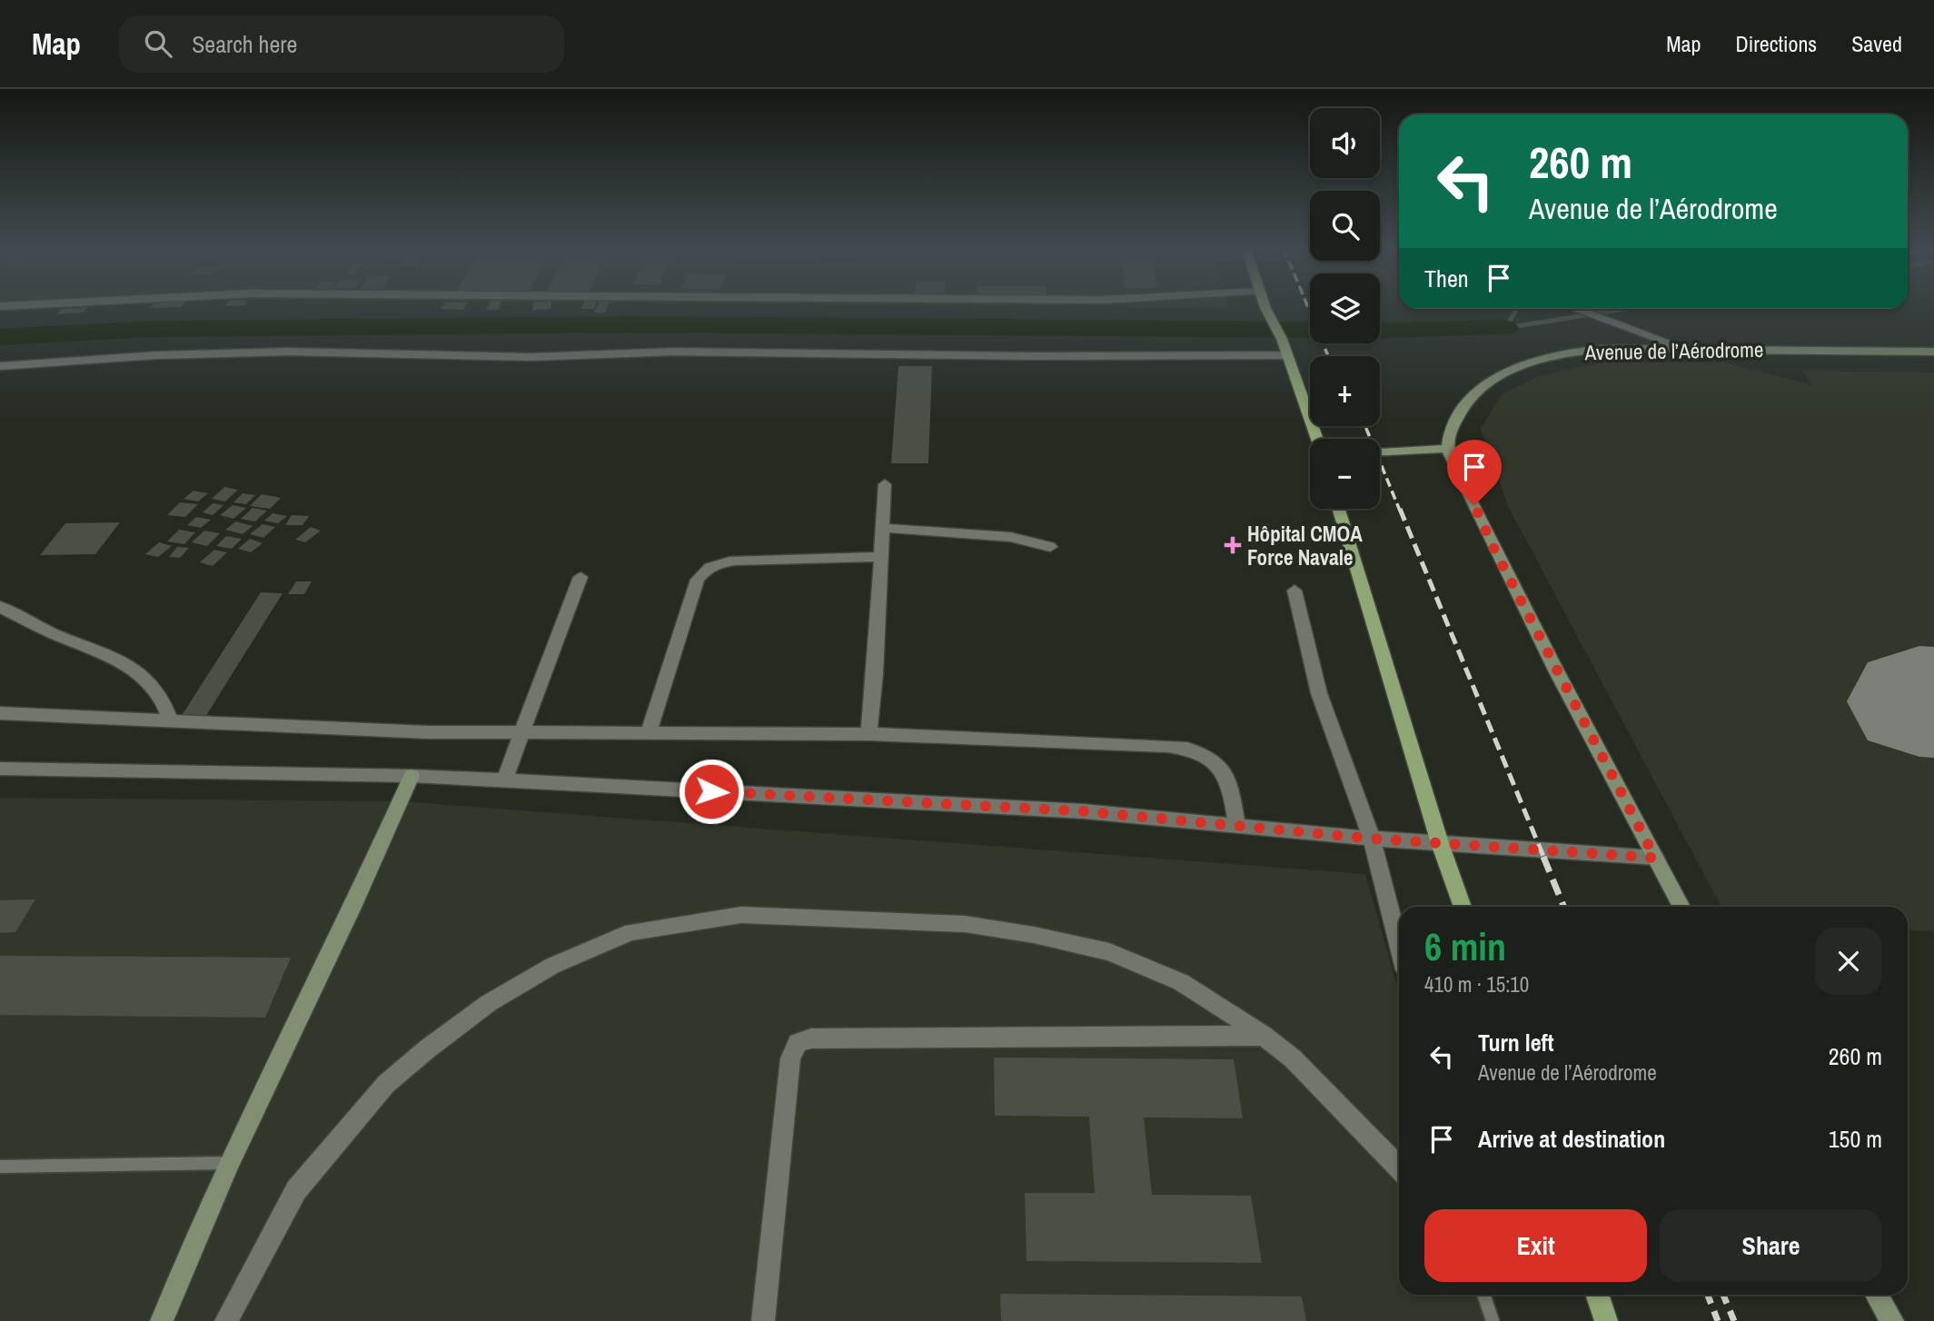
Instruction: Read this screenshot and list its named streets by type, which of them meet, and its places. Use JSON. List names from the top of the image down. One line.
{"streets":{"main road":["Avenue de l’Aérodrome"]},"places":{"health":["Hôpital CMOA Force Navale"]},"page":{"header":"Map","search":"Search here","nav":["Map","Directions","Saved"],"map_buttons":["+","−"],"turn":["260 m","Avenue de l’Aérodrome"],"then":"Then","heading":["6 min","410 m · 15:10"],"list":[{"name":"Turn left","note":"Avenue de l’Aérodrome","value":"260 m"},{"name":"Arrive at destination","value":"150 m"}],"buttons":["Exit","Share"]}}
